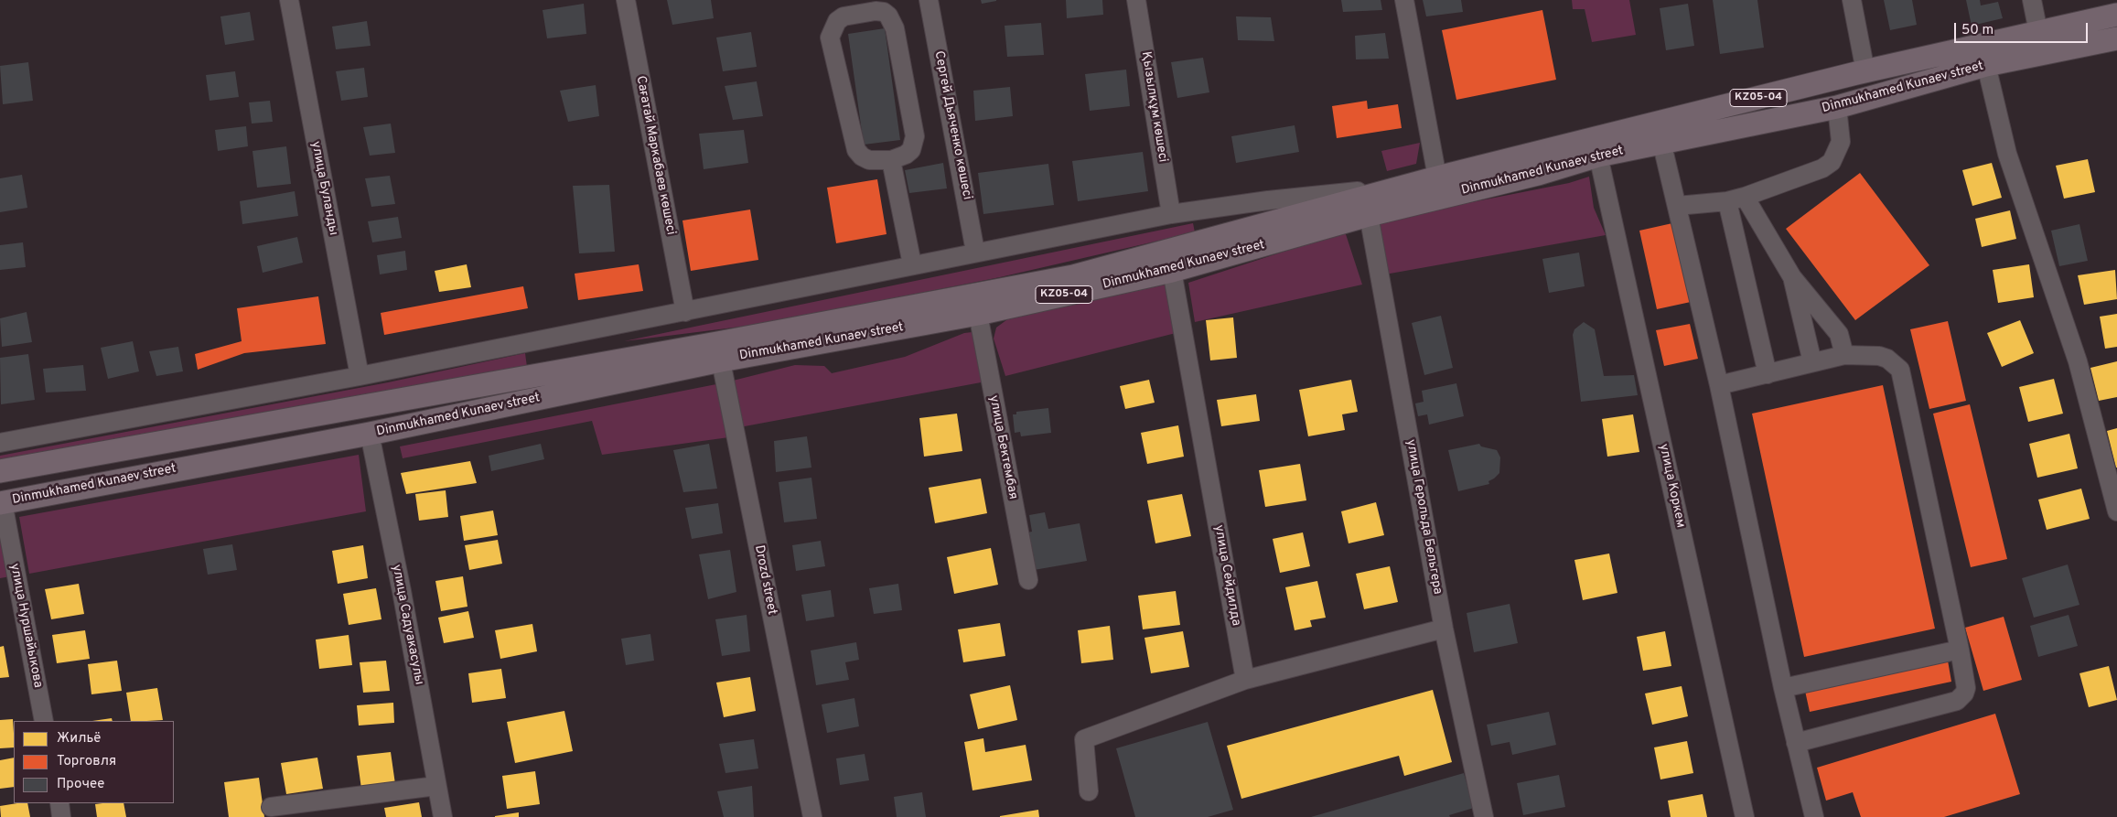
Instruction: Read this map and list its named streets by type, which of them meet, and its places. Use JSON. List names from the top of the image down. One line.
{"streets":{"main road":["Dinmukhamed Kunaev street","KZ05-04"],"street":["Қызылқұм көшесі","Сергей Дьяченко көшесі","Сағатай Маркабаев көшесі","улица Буланды","улица Бектембая","улица Коркем","улица Герольда Бельгера","улица Сейдилда","Drozd street","улица Садуакасулы","улица Нуршайыкова"]},"crossings":[["Dinmukhamed Kunaev street","улица Бектембая"],["Dinmukhamed Kunaev street","улица Коркем"],["Dinmukhamed Kunaev street","улица Герольда Бельгера"],["Dinmukhamed Kunaev street","улица Сейдилда"],["Dinmukhamed Kunaev street","Drozd street"],["Dinmukhamed Kunaev street","улица Садуакасулы"],["Dinmukhamed Kunaev street","улица Нуршайыкова"]],"legend":["Жильё","Торговля","Прочее"],"scale_bar":"50 m"}
